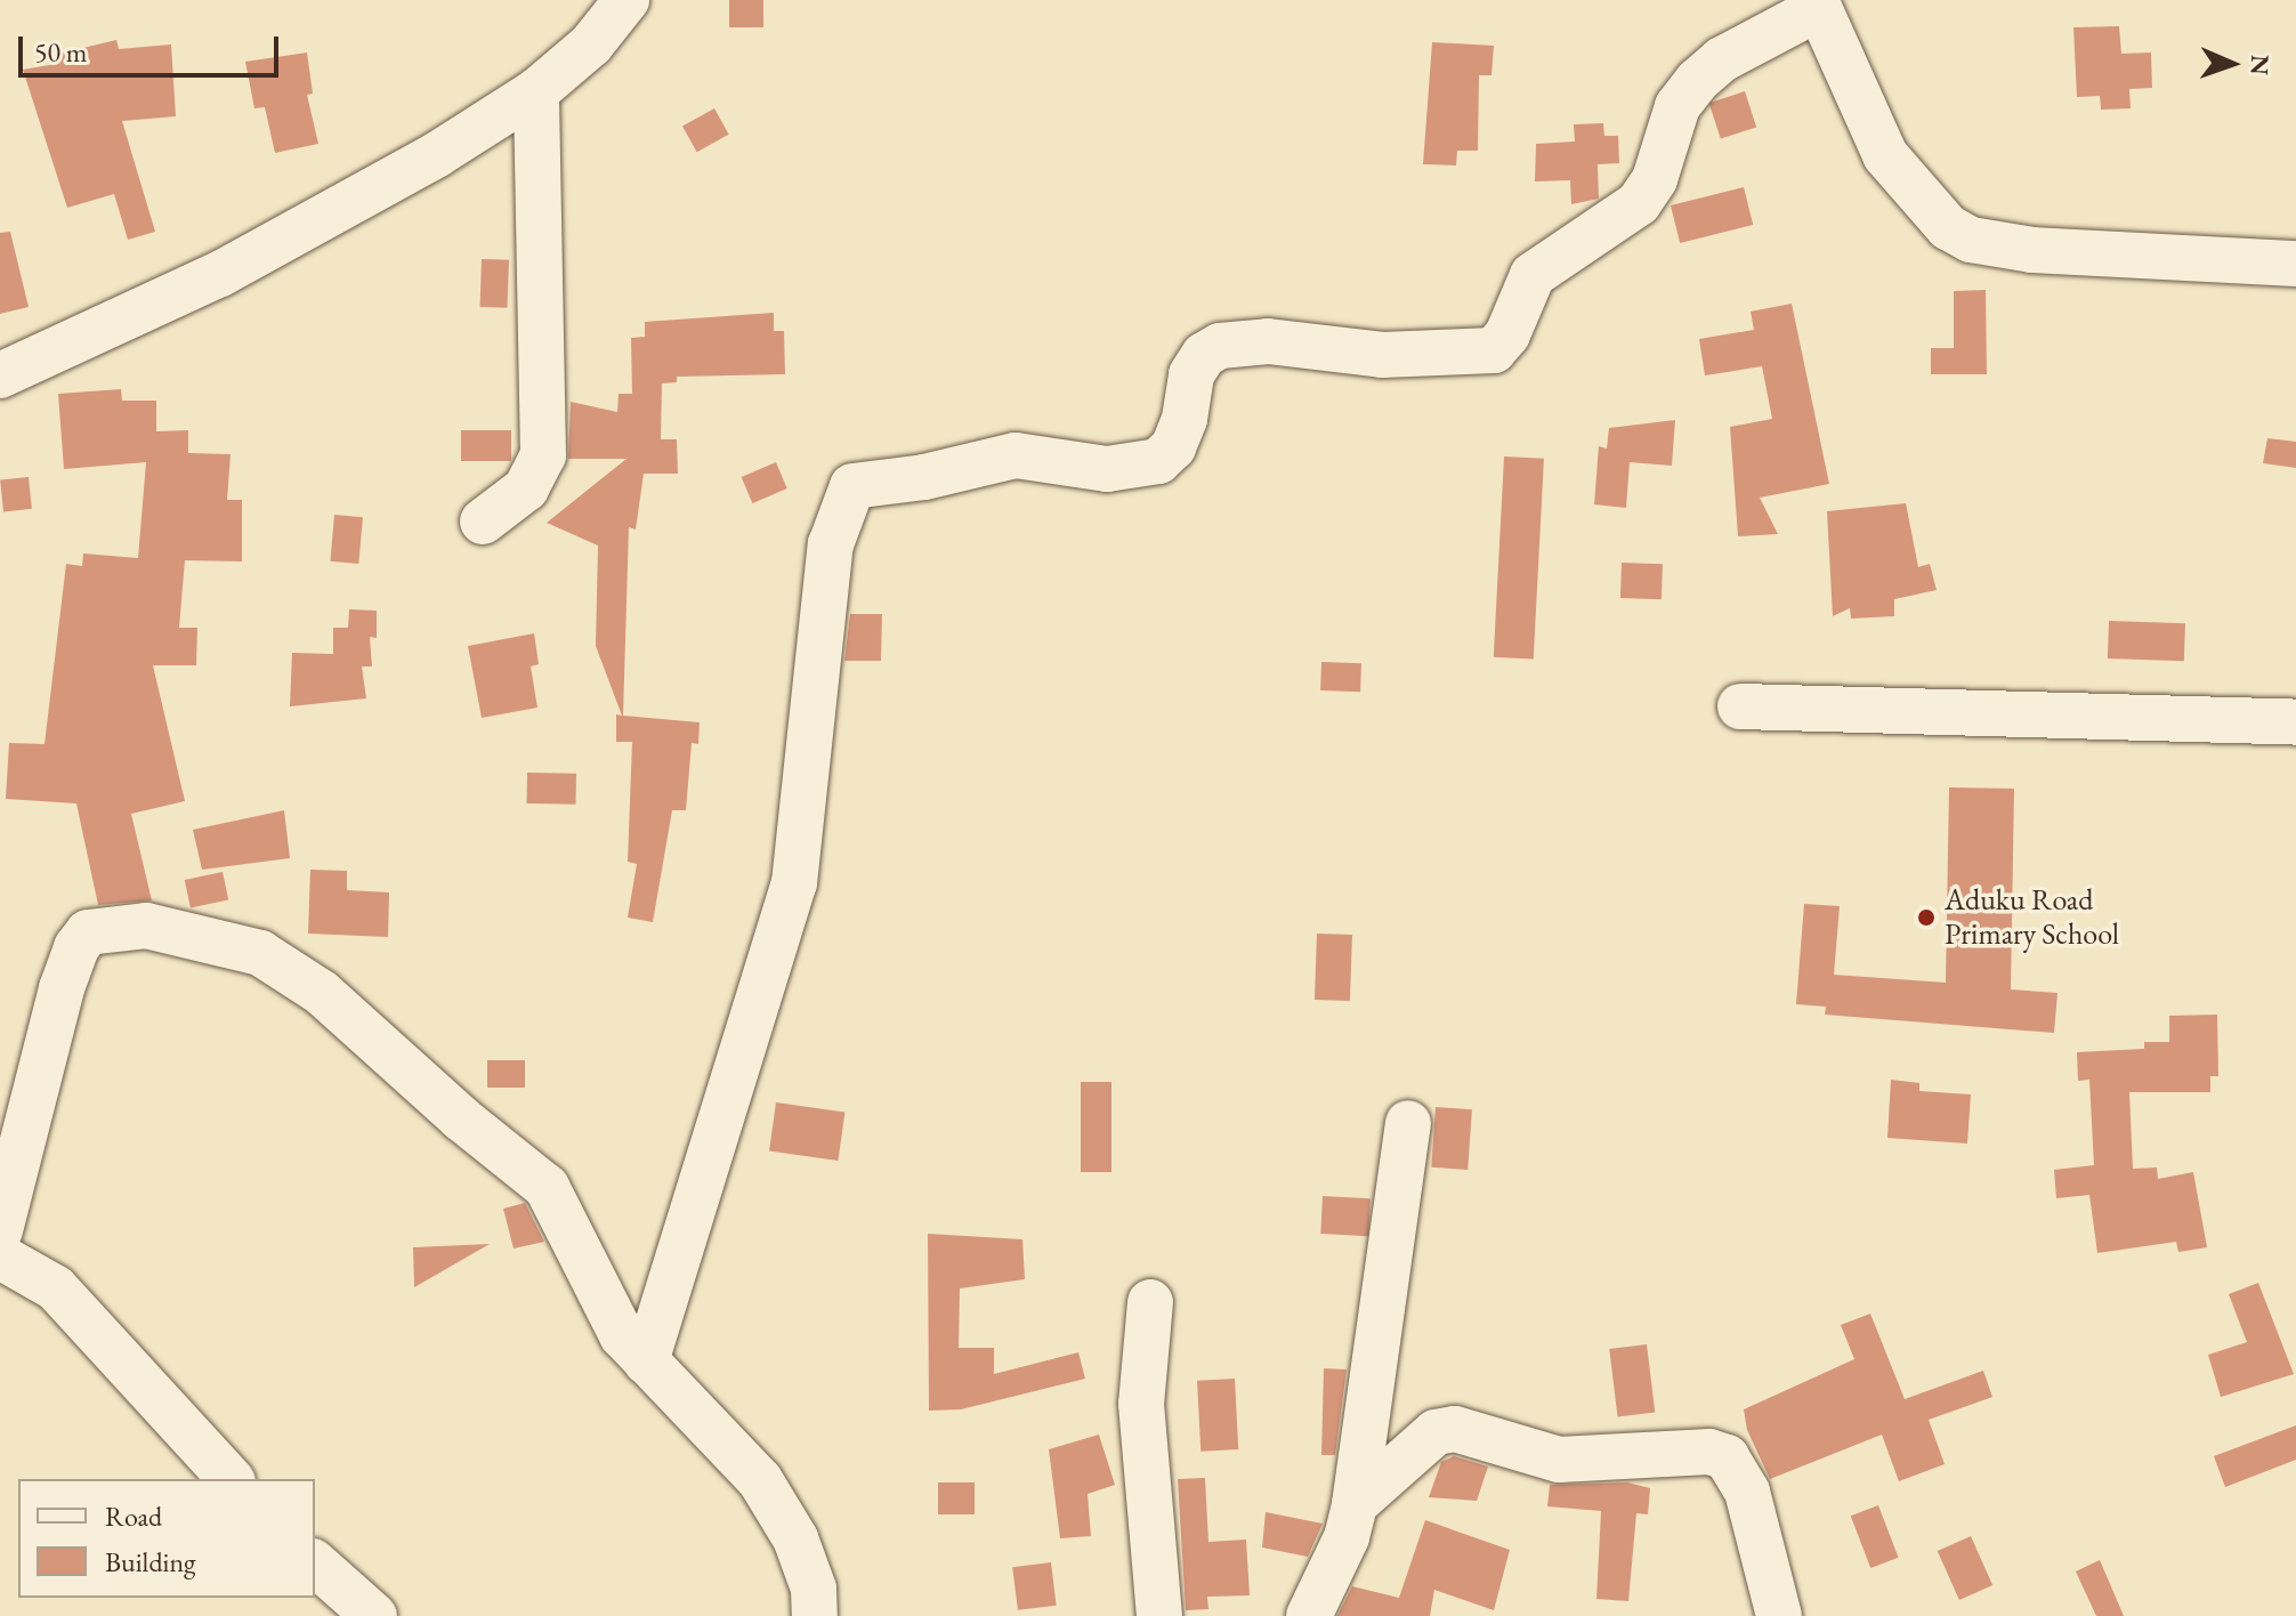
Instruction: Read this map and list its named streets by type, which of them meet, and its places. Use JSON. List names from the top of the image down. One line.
{"places":["Aduku Road Primary School"],"legend":["Road","Building"],"scale_bar":"50 m","north":"right"}
